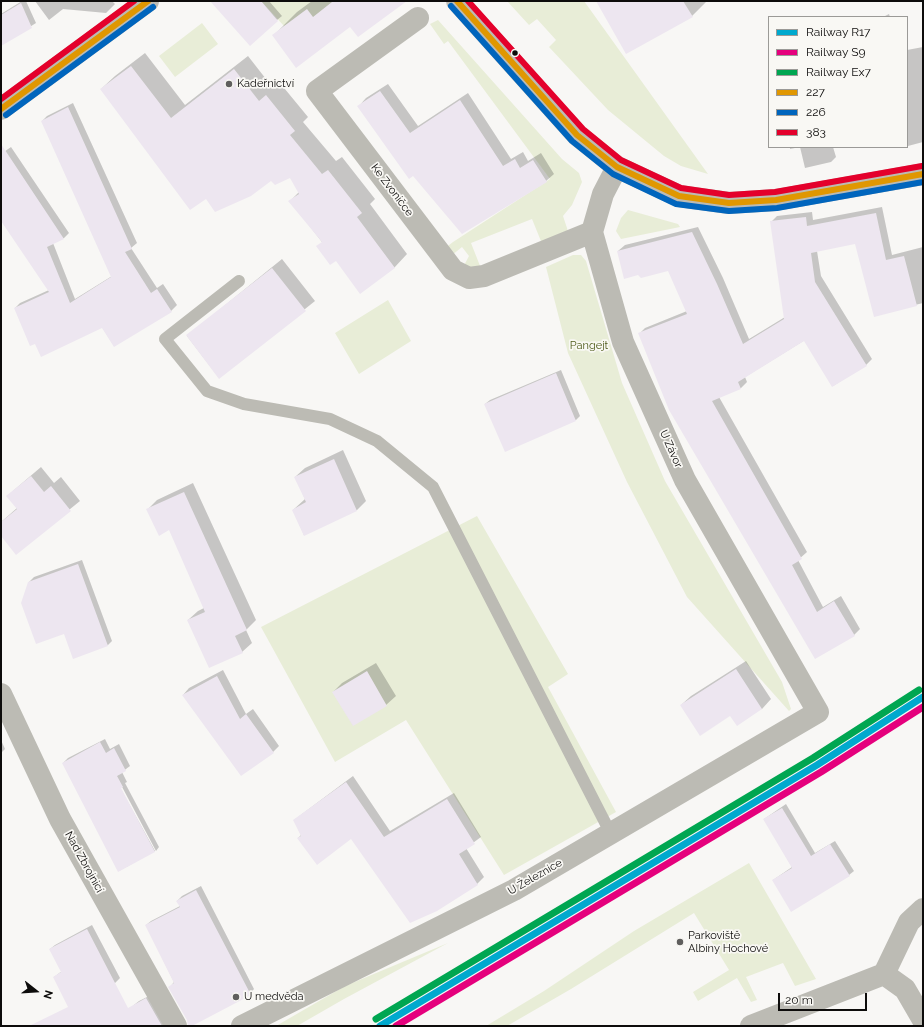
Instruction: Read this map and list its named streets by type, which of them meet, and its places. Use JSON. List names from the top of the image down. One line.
{"streets":{"street":["Ke Zvoničce","U Závor","Nad Zbrojnicí","U Železnice"]},"crossings":[["Ke Zvoničce","U Závor"],["U Závor","U Železnice"]],"parks":["Pangejt"],"places":["Kadeřnictví","Parkoviště Albíny Hochové","U medvěda"],"lines":["transit line 227","transit line 383","transit line 226","rail line Ex7","rail line R17","rail line S9"],"legend":["Railway R17","Railway S9","Railway Ex7","227","226","383"],"scale_bar":"20 m","north":"right"}
